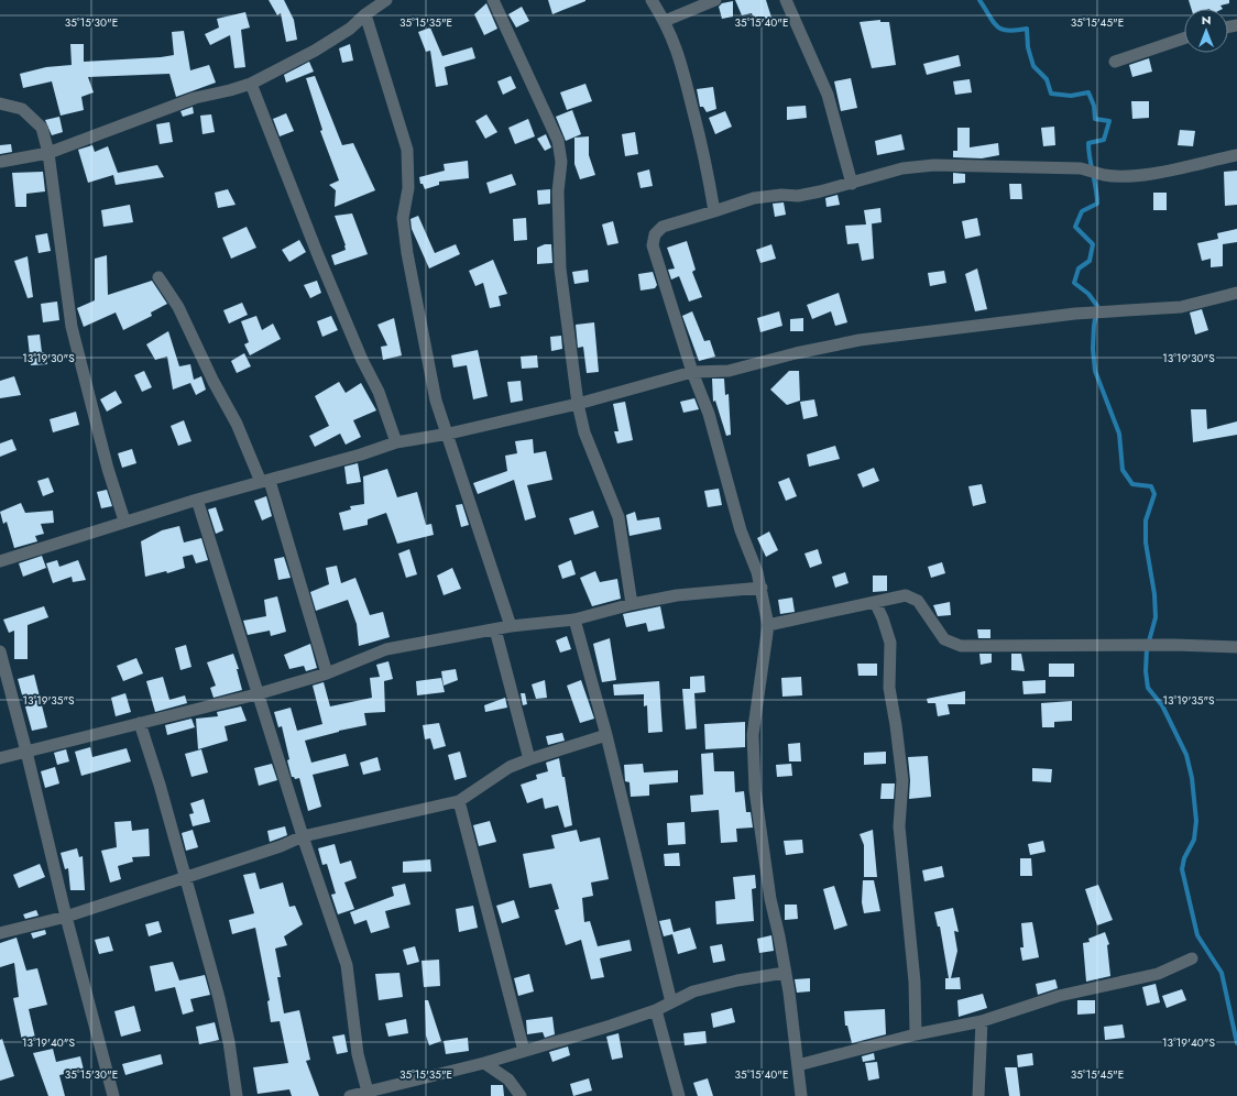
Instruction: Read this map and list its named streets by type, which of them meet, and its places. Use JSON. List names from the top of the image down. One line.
{"north":"top","coordinates":["35°15'30\"E","35°15'35\"E","35°15'40\"E","35°15'45\"E","13°19'30\"S","13°19'35\"S","13°19'40\"S"]}
